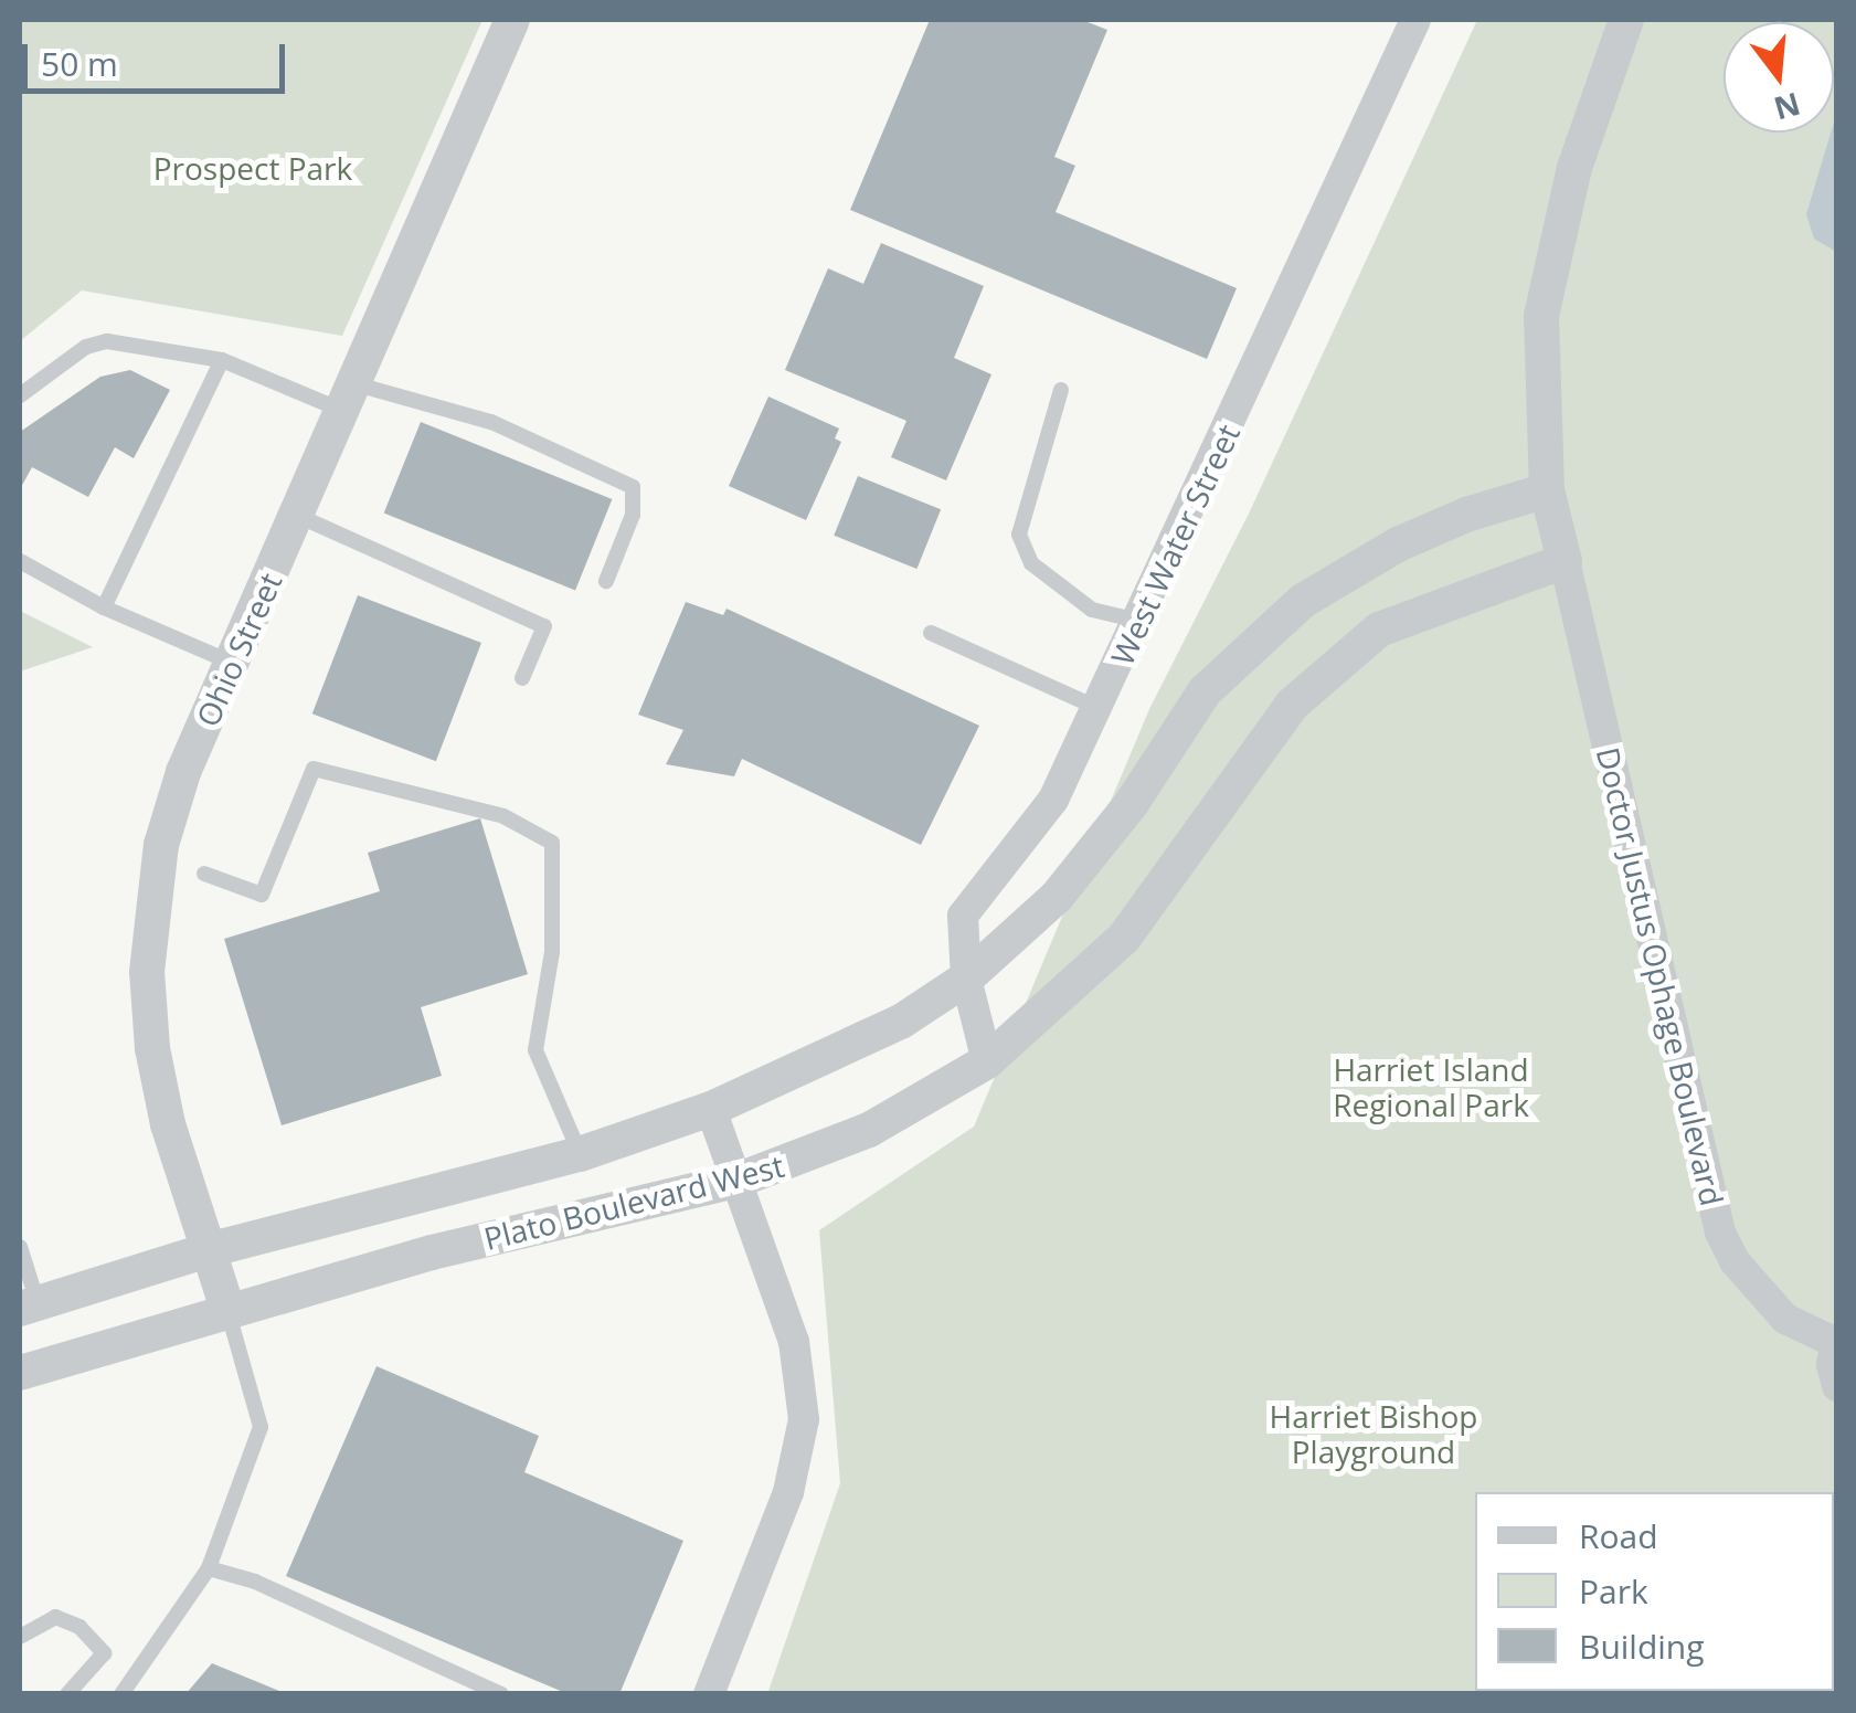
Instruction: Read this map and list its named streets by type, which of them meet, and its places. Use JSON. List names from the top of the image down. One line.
{"streets":{"street":["West Water Street","Ohio Street","Doctor Justus Ophage Boulevard","Plato Boulevard West"]},"crossings":[["West Water Street","Plato Boulevard West"],["Ohio Street","Plato Boulevard West"],["Doctor Justus Ophage Boulevard","Plato Boulevard West"]],"parks":["Prospect Park","Harriet Island Regional Park","Harriet Bishop Playground"],"legend":["Road","Park","Building"],"scale_bar":"50 m","north":"bottom"}
